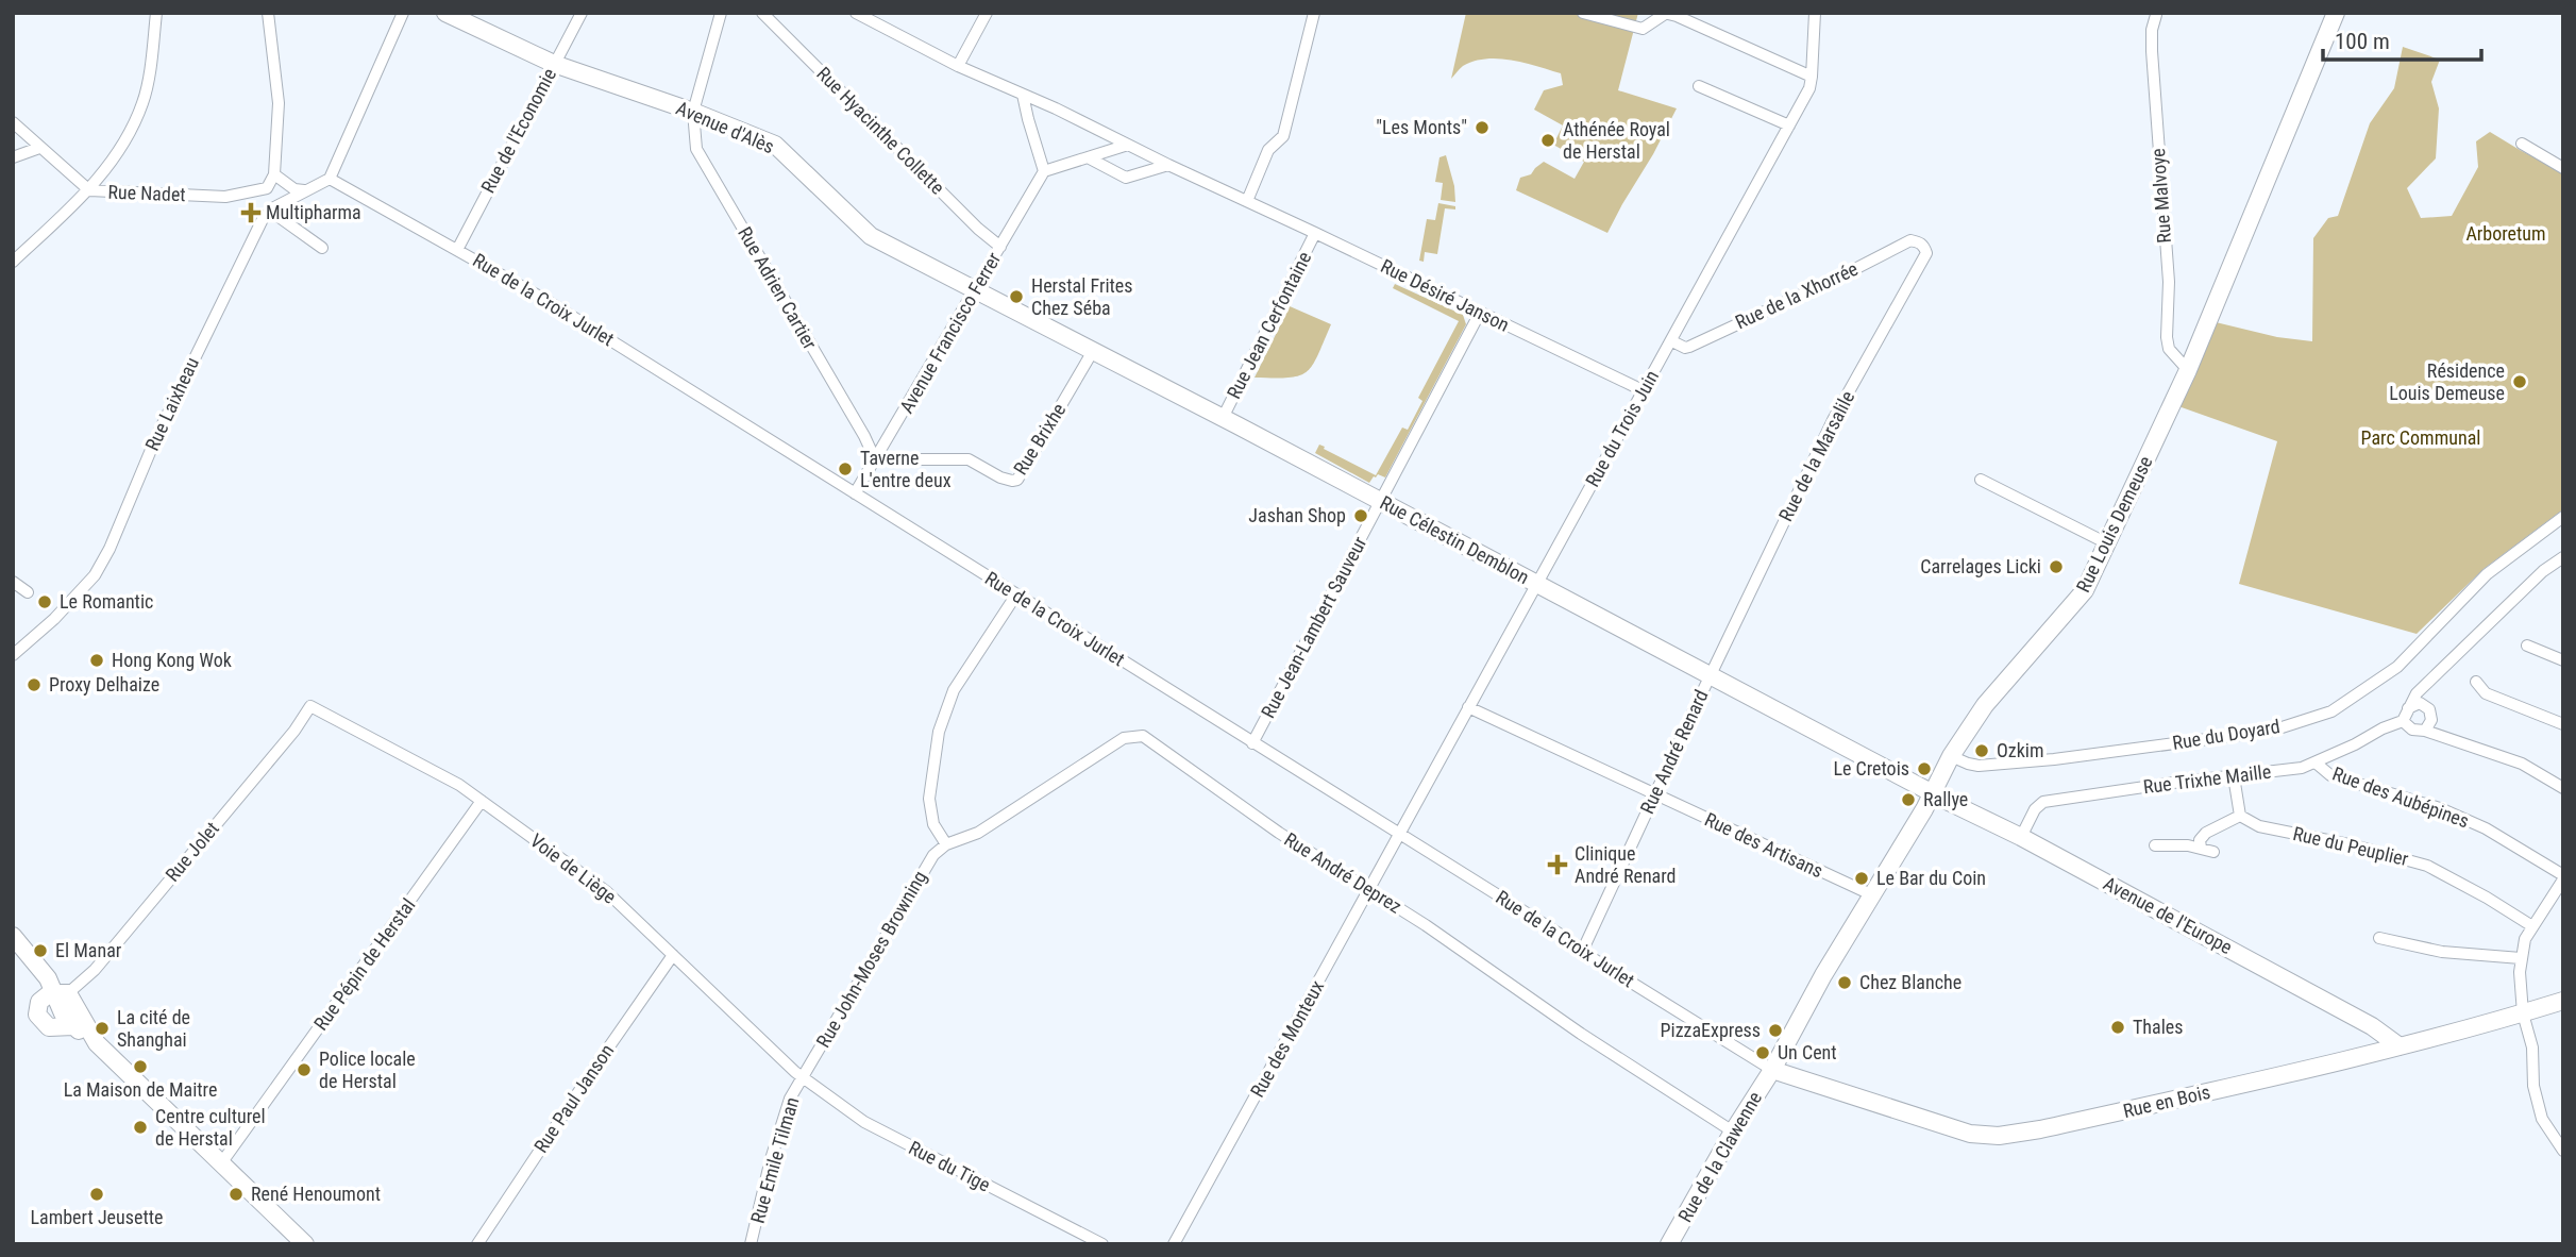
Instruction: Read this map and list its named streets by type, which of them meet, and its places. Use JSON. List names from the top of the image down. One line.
{"streets":{"street":["Avenue d'Alès","Rue de l'Economie","Rue Hyacinthe Collette","Rue Nadet","Rue Malvoye","Rue Adrien Cartier","Rue Désiré Janson","Rue de la Xhorrée","Rue de la Croix Jurlet","Rue Jean Cerfontaine","Avenue Francisco Ferrer","Rue Laixheau","Rue du Trois Juin","Rue Brixhe","Rue de la Marsalile","Rue Louis Demeuse","Rue Célestin Demblon","Rue Jean-Lambert Sauveur","Rue du Doyard","Rue André Renard","Rue Trixhe Maille","Rue des Aubépines","Rue des Artisans","Rue du Peuplier","Rue Jolet","Voie de Liège","Rue André Deprez","Avenue de l'Europe","Rue John-Moses Browning","Rue Pépin de Herstal","Rue des Monteux","Rue Paul Janson","Rue en Bois","Rue de la Clawenne","Rue Emile Tilman","Rue du Tige"]},"crossings":[["Avenue d'Alès","Rue de l'Economie"],["Avenue d'Alès","Rue Adrien Cartier"],["Avenue d'Alès","Avenue Francisco Ferrer"],["Avenue d'Alès","Rue Célestin Demblon"],["Rue de l'Economie","Rue de la Croix Jurlet"],["Rue Hyacinthe Collette","Avenue Francisco Ferrer"],["Rue Malvoye","Rue Louis Demeuse"],["Rue Adrien Cartier","Avenue Francisco Ferrer"],["Rue Adrien Cartier","Rue Brixhe"],["Rue Désiré Janson","Rue Jean Cerfontaine"],["Rue Désiré Janson","Rue du Trois Juin"],["Rue Désiré Janson","Rue Jean-Lambert Sauveur"],["Rue de la Xhorrée","Rue du Trois Juin"],["Rue de la Xhorrée","Rue de la Marsalile"],["Rue de la Croix Jurlet","Avenue Francisco Ferrer"],["Rue de la Croix Jurlet","Rue du Trois Juin"],["Rue de la Croix Jurlet","Rue Louis Demeuse"],["Rue de la Croix Jurlet","Rue Jean-Lambert Sauveur"],["Rue de la Croix Jurlet","Rue André Renard"],["Rue de la Croix Jurlet","Rue des Monteux"],["Rue de la Croix Jurlet","Rue en Bois"],["Rue de la Croix Jurlet","Rue de la Clawenne"],["Rue Jean Cerfontaine","Rue Célestin Demblon"],["Avenue Francisco Ferrer","Rue Brixhe"],["Avenue Francisco Ferrer","Rue Célestin Demblon"],["Rue du Trois Juin","Rue Célestin Demblon"],["Rue du Trois Juin","Rue des Artisans"],["Rue du Trois Juin","Rue des Monteux"],["Rue Brixhe","Rue Célestin Demblon"],["Rue de la Marsalile","Rue Célestin Demblon"],["Rue de la Marsalile","Rue André Renard"],["Rue Louis Demeuse","Rue Célestin Demblon"],["Rue Louis Demeuse","Rue du Doyard"],["Rue Louis Demeuse","Rue des Artisans"],["Rue Louis Demeuse","Avenue de l'Europe"],["Rue Louis Demeuse","Rue en Bois"],["Rue Louis Demeuse","Rue de la Clawenne"],["Rue Célestin Demblon","Rue Jean-Lambert Sauveur"],["Rue Célestin Demblon","Rue André Renard"],["Rue Célestin Demblon","Avenue de l'Europe"],["Rue André Renard","Rue des Artisans"],["Rue Trixhe Maille","Rue des Aubépines"],["Rue Trixhe Maille","Avenue de l'Europe"],["Rue Jolet","Voie de Liège"],["Voie de Liège","Rue John-Moses Browning"],["Voie de Liège","Rue Pépin de Herstal"],["Voie de Liège","Rue Paul Janson"],["Voie de Liège","Rue Emile Tilman"],["Voie de Liège","Rue du Tige"],["Rue André Deprez","Rue John-Moses Browning"],["Rue André Deprez","Rue des Monteux"],["Rue André Deprez","Rue de la Clawenne"],["Avenue de l'Europe","Rue en Bois"],["Rue John-Moses Browning","Rue Emile Tilman"],["Rue John-Moses Browning","Rue du Tige"],["Rue en Bois","Rue de la Clawenne"],["Rue Emile Tilman","Rue du Tige"]],"parks":["Arboretum","Parc Communal"],"places":{"other":["\"Les Monts\"","Athénée Royal de Herstal","Herstal Frites Chez Séba","Résidence Louis Demeuse","Taverne L'entre deux","Jashan Shop","Carrelages Licki","Le Romantic","Hong Kong Wok","Proxy Delhaize","Ozkim","Le Cretois","Rallye","Le Bar du Coin","El Manar","Chez Blanche","Thales","La cité de Shanghai","PizzaExpress","Un Cent","La Maison de Maitre","Police locale de Herstal","Centre culturel de Herstal","Lambert Jeusette","René Henoumont"],"health":["Multipharma","Clinique André Renard"]},"scale_bar":"100 m"}
